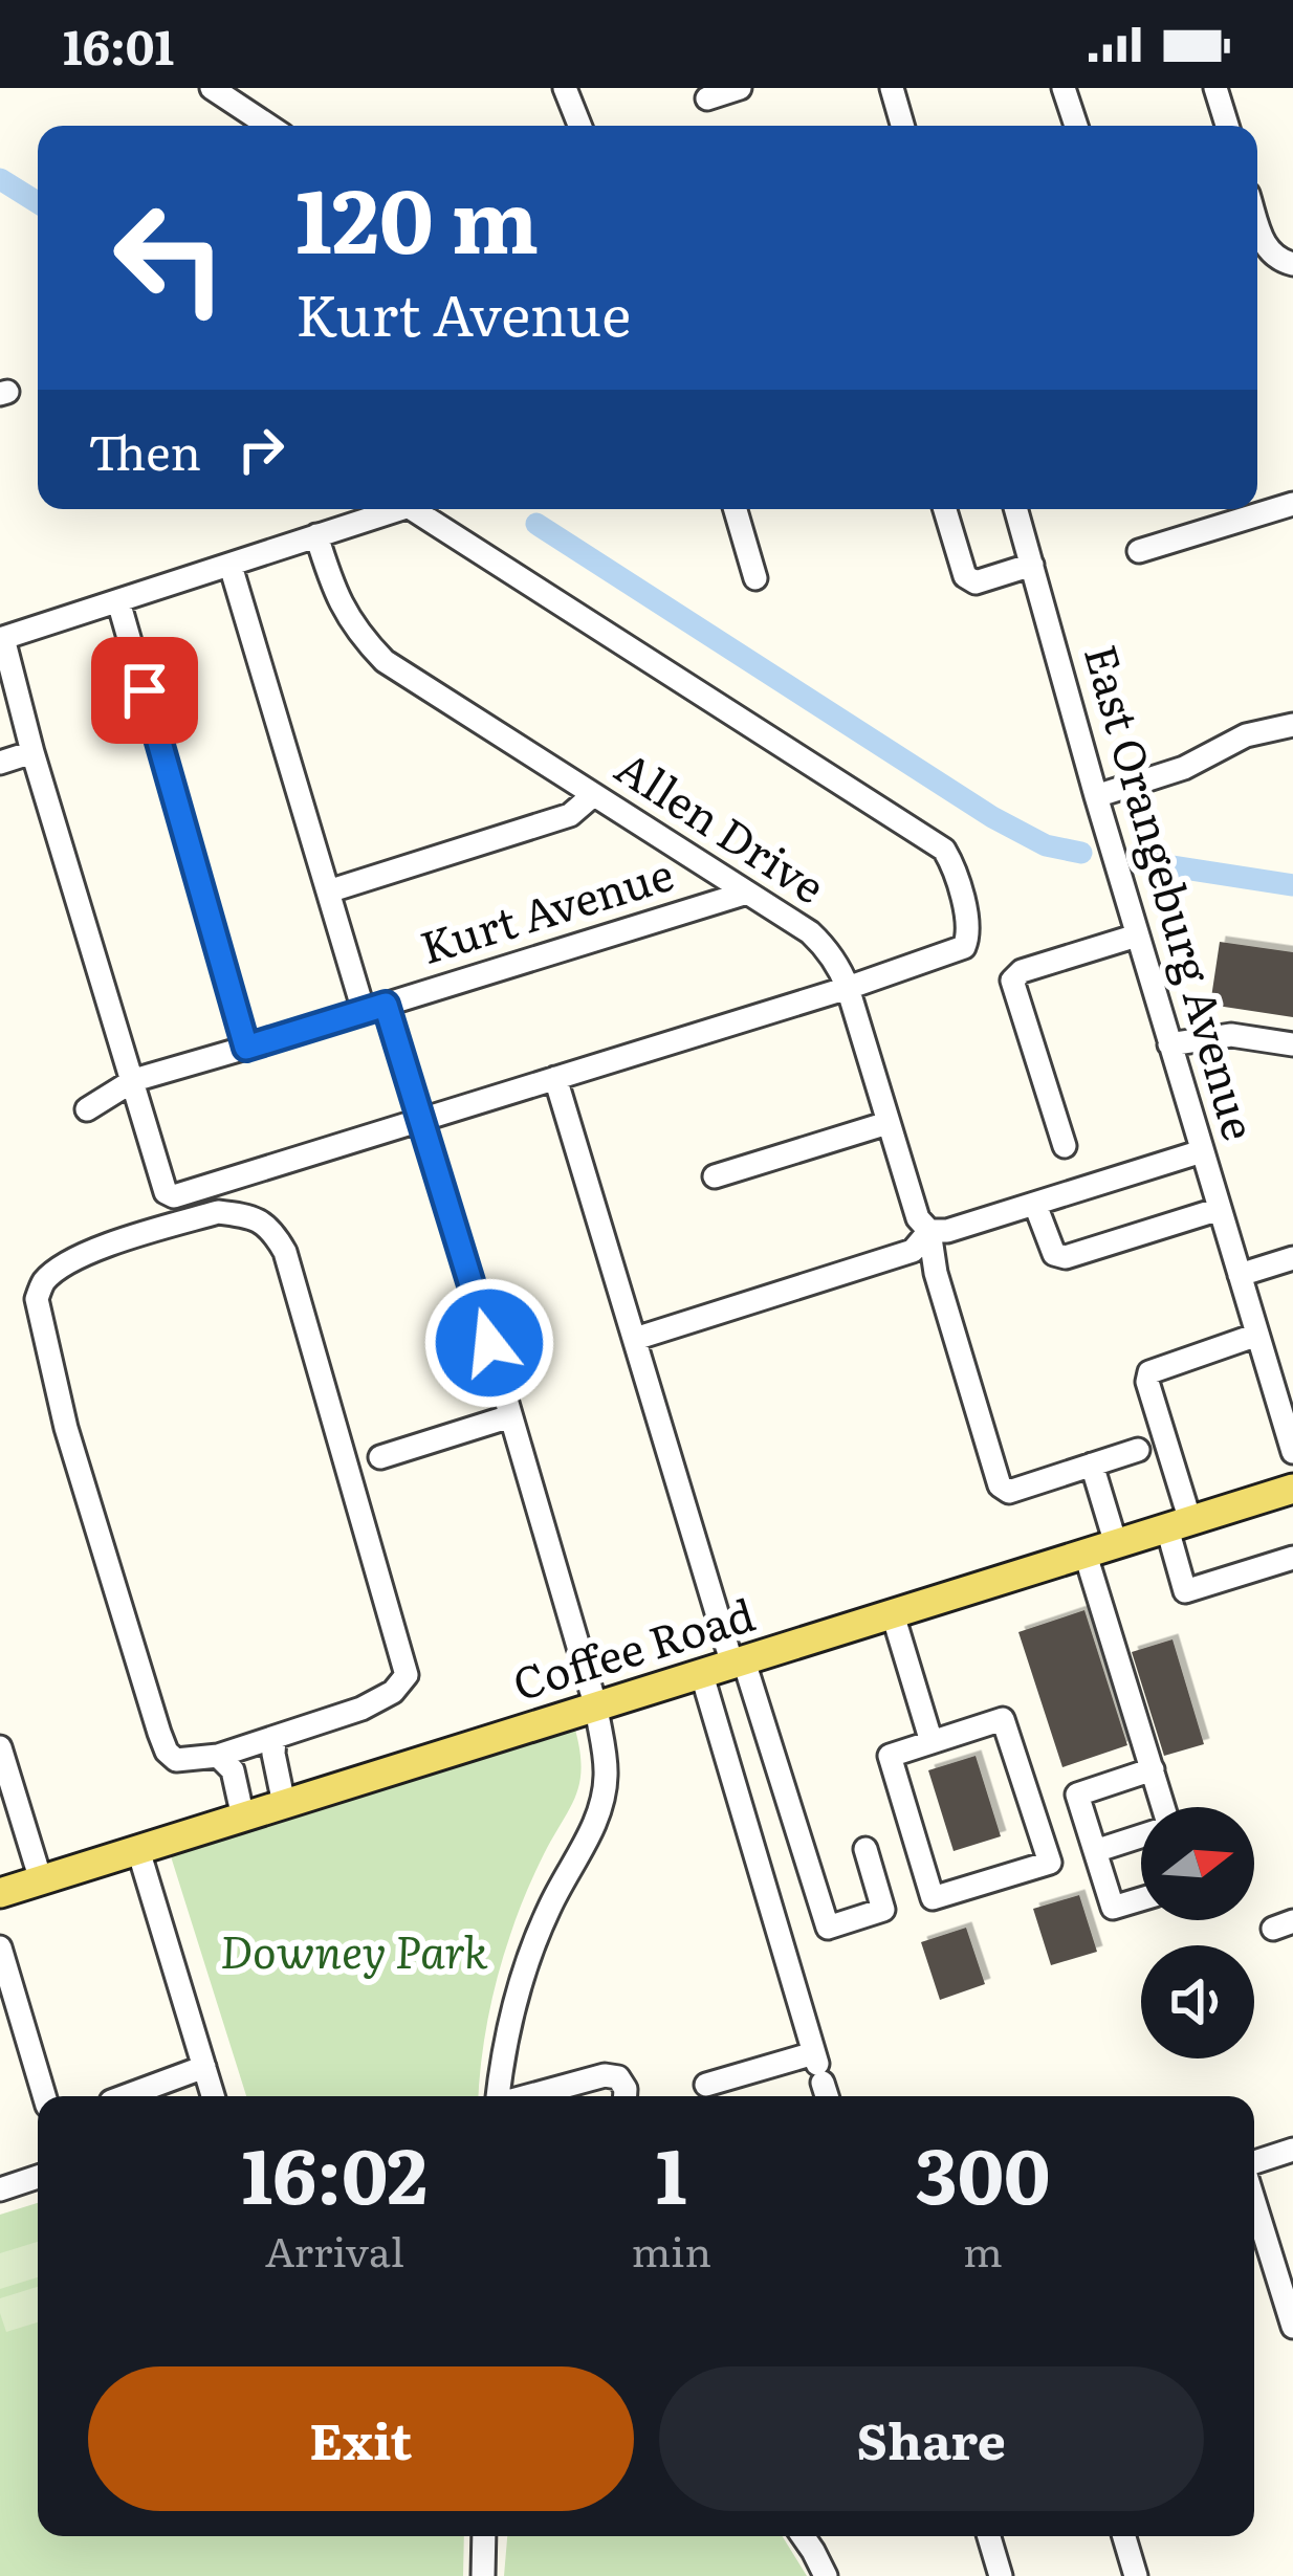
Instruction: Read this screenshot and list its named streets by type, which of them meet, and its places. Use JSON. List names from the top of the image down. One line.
{"streets":{"main road":["Coffee Road"],"street":["Allen Drive","East Orangeburg Avenue","Kurt Avenue"]},"crossings":[["Allen Drive","Kurt Avenue"]],"parks":["Downey Park"],"north":"right","page":{"status":"16:01","turn":["120 m","Kurt Avenue"],"then":"Then","eta":["16:02","Arrival","1","min","300","m"],"buttons":["Exit","Share"]}}
